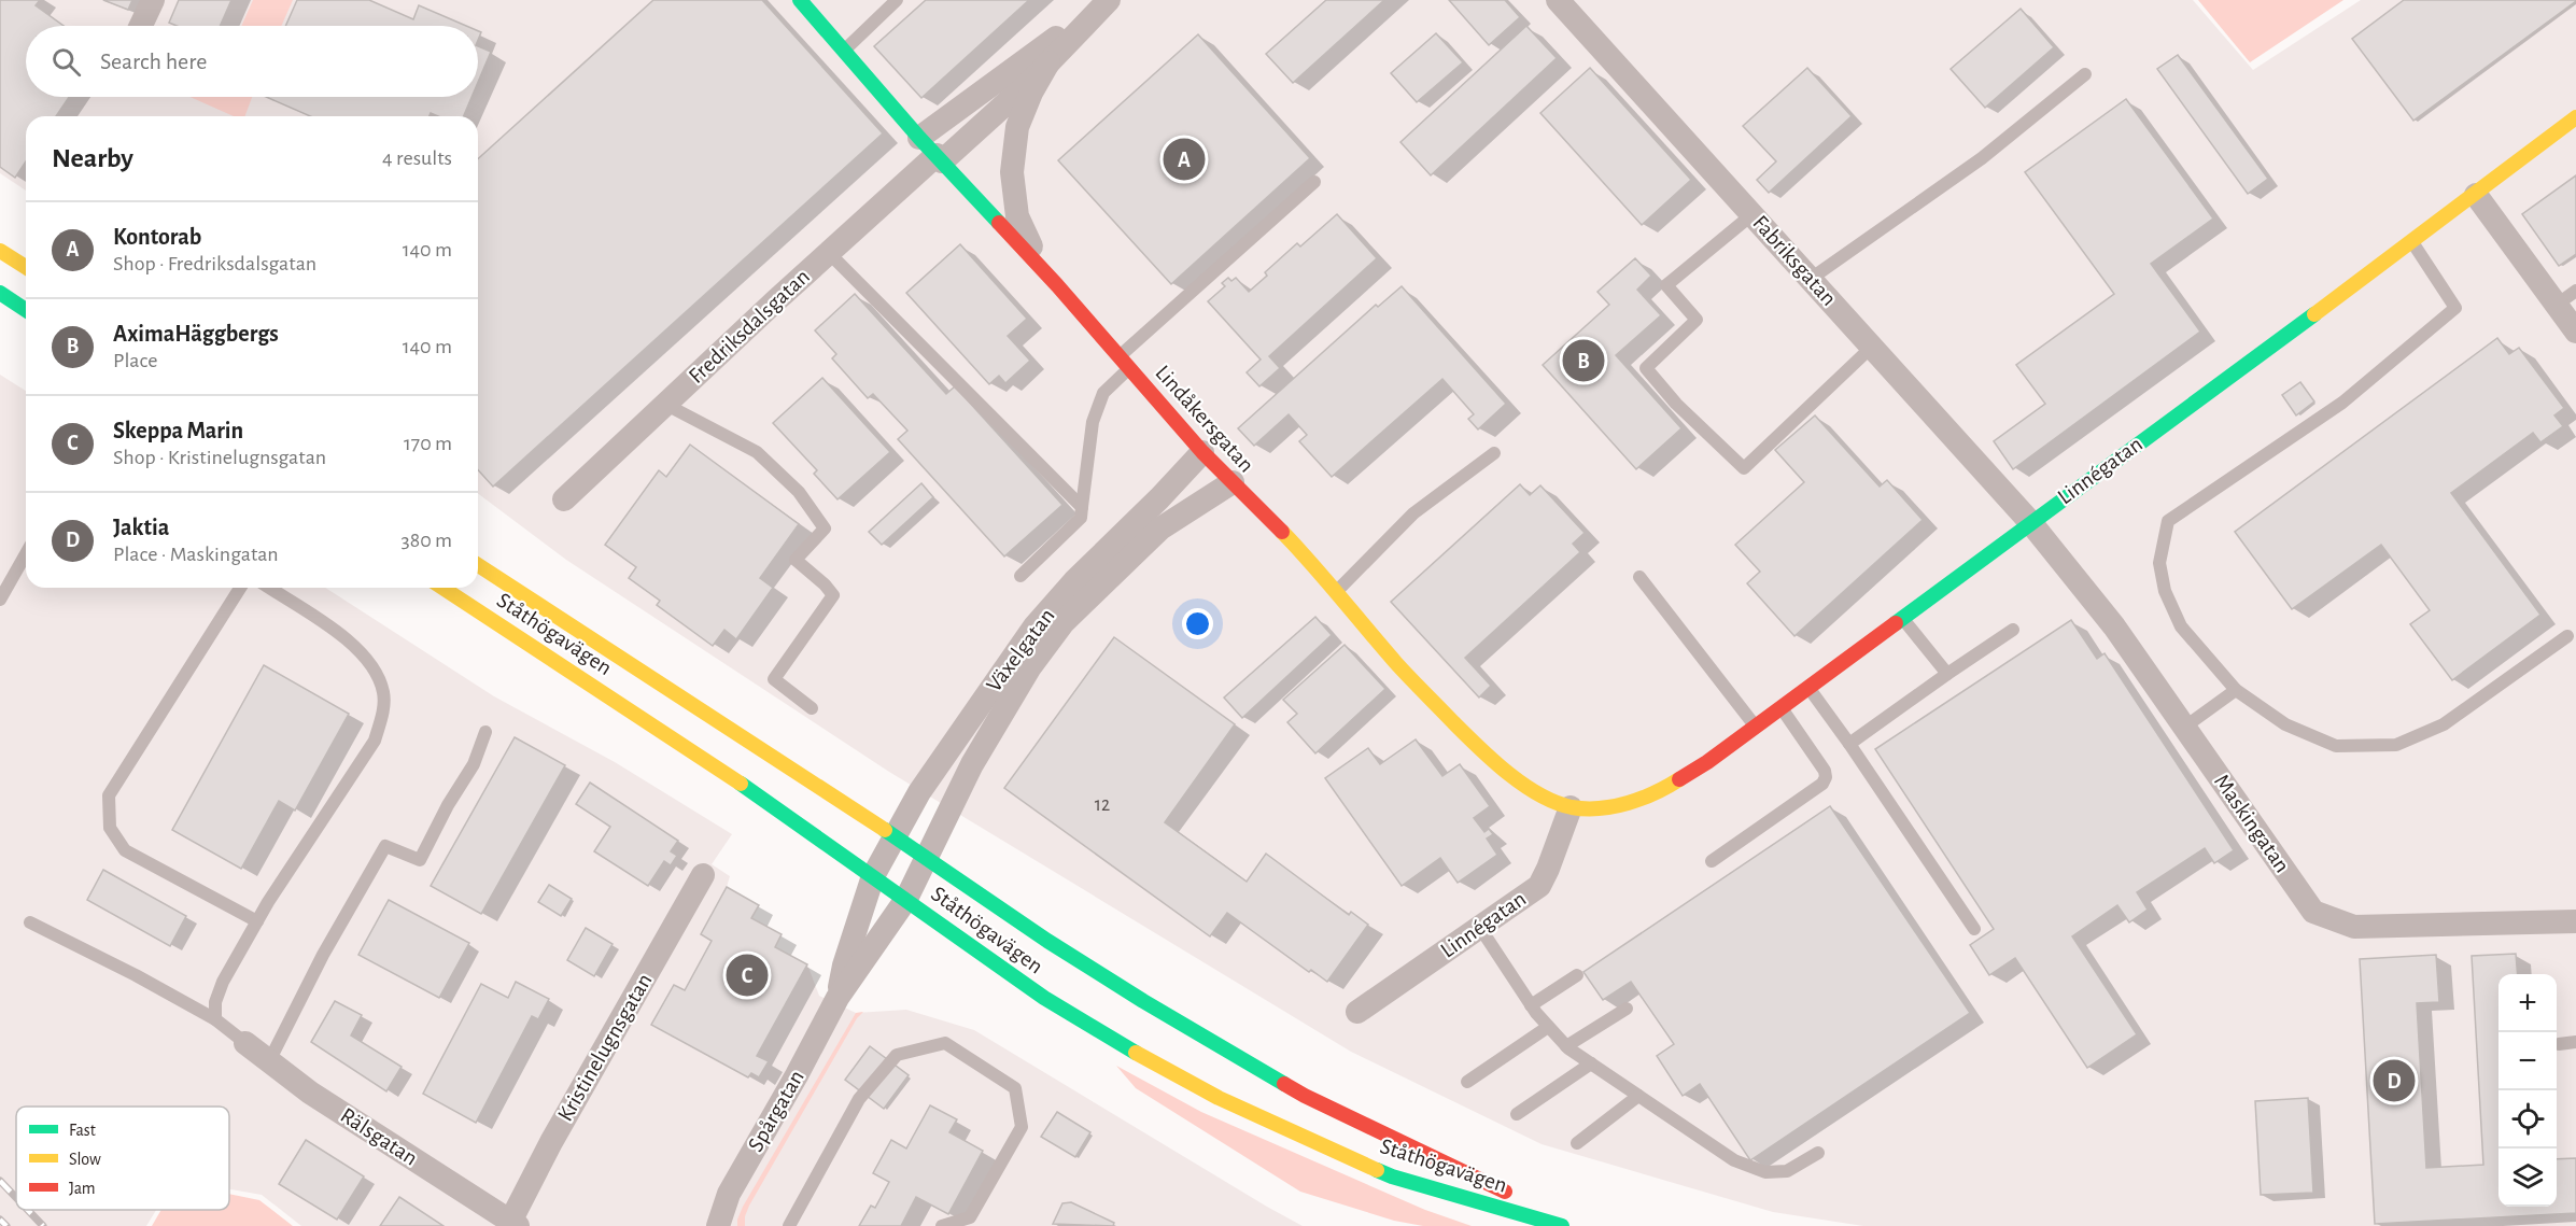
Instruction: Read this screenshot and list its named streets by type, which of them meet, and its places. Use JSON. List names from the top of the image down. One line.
{"streets":{"main road":["Lindåkersgatan","Linnégatan","Ståthögavägen"],"street":["Fabriksgatan","Fredriksdalsgatan","Växelgatan","Maskingatan","Kristinelugnsgatan","Spårgatan","Rälsgatan"]},"crossings":[["Fabriksgatan","Linnégatan"],["Fabriksgatan","Maskingatan"],["Fredriksdalsgatan","Lindåkersgatan"],["Lindåkersgatan","Linnégatan"],["Lindåkersgatan","Växelgatan"],["Linnégatan","Maskingatan"],["Ståthögavägen","Växelgatan"],["Ståthögavägen","Spårgatan"],["Växelgatan","Spårgatan"],["Kristinelugnsgatan","Rälsgatan"]],"house_numbers":["12"],"legend":["Fast","Slow","Jam"],"page":{"search":"Search here","heading":["Nearby","4 results"],"pins":["A","B","C","D"],"list":[{"mark":"A","name":"Kontorab","note":"Shop · Fredriksdalsgatan","value":"140 m"},{"mark":"B","name":"AximaHäggbergs","note":"Place","value":"140 m"},{"mark":"C","name":"Skeppa Marin","note":"Shop · Kristinelugnsgatan","value":"170 m"},{"mark":"D","name":"Jaktia","note":"Place · Maskingatan","value":"380 m"}],"map_buttons":["+","−"]}}
